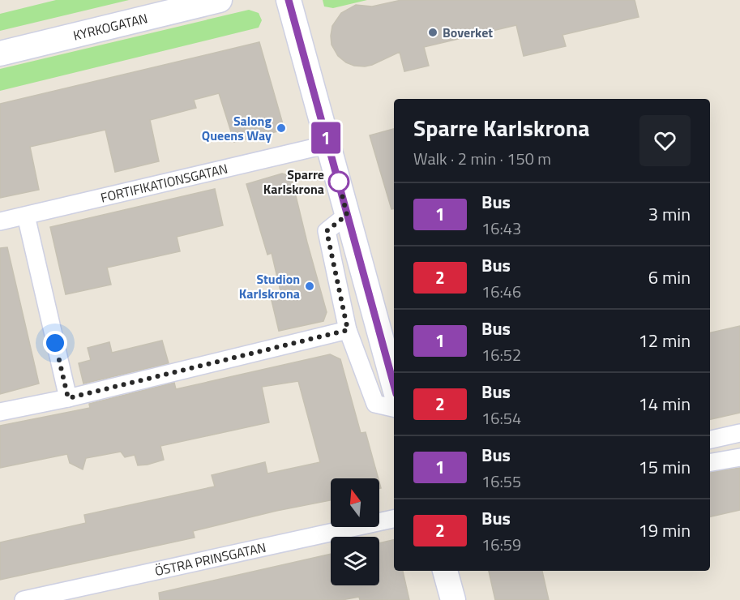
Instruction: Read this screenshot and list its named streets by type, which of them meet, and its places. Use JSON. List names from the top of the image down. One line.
{"streets":{"street":["KYRKOGATAN","FORTIFIKATIONSGATAN","ÖSTRA PRINSGATAN"]},"places":["Boverket","Salong Queens Way","Sparre Karlskrona","Studion Karlskrona"],"lines":["bus line 1"],"north":"top","page":{"on_map":"1","heading":["Sparre Karlskrona","Walk · 2 min · 150 m"],"list":[{"mark":"1","name":"Bus","note":"16:43","value":"3 min"},{"mark":"2","name":"Bus","note":"16:46","value":"6 min"},{"mark":"1","name":"Bus","note":"16:52","value":"12 min"},{"mark":"2","name":"Bus","note":"16:54","value":"14 min"},{"mark":"1","name":"Bus","note":"16:55","value":"15 min"},{"mark":"2","name":"Bus","note":"16:59","value":"19 min"}]}}
